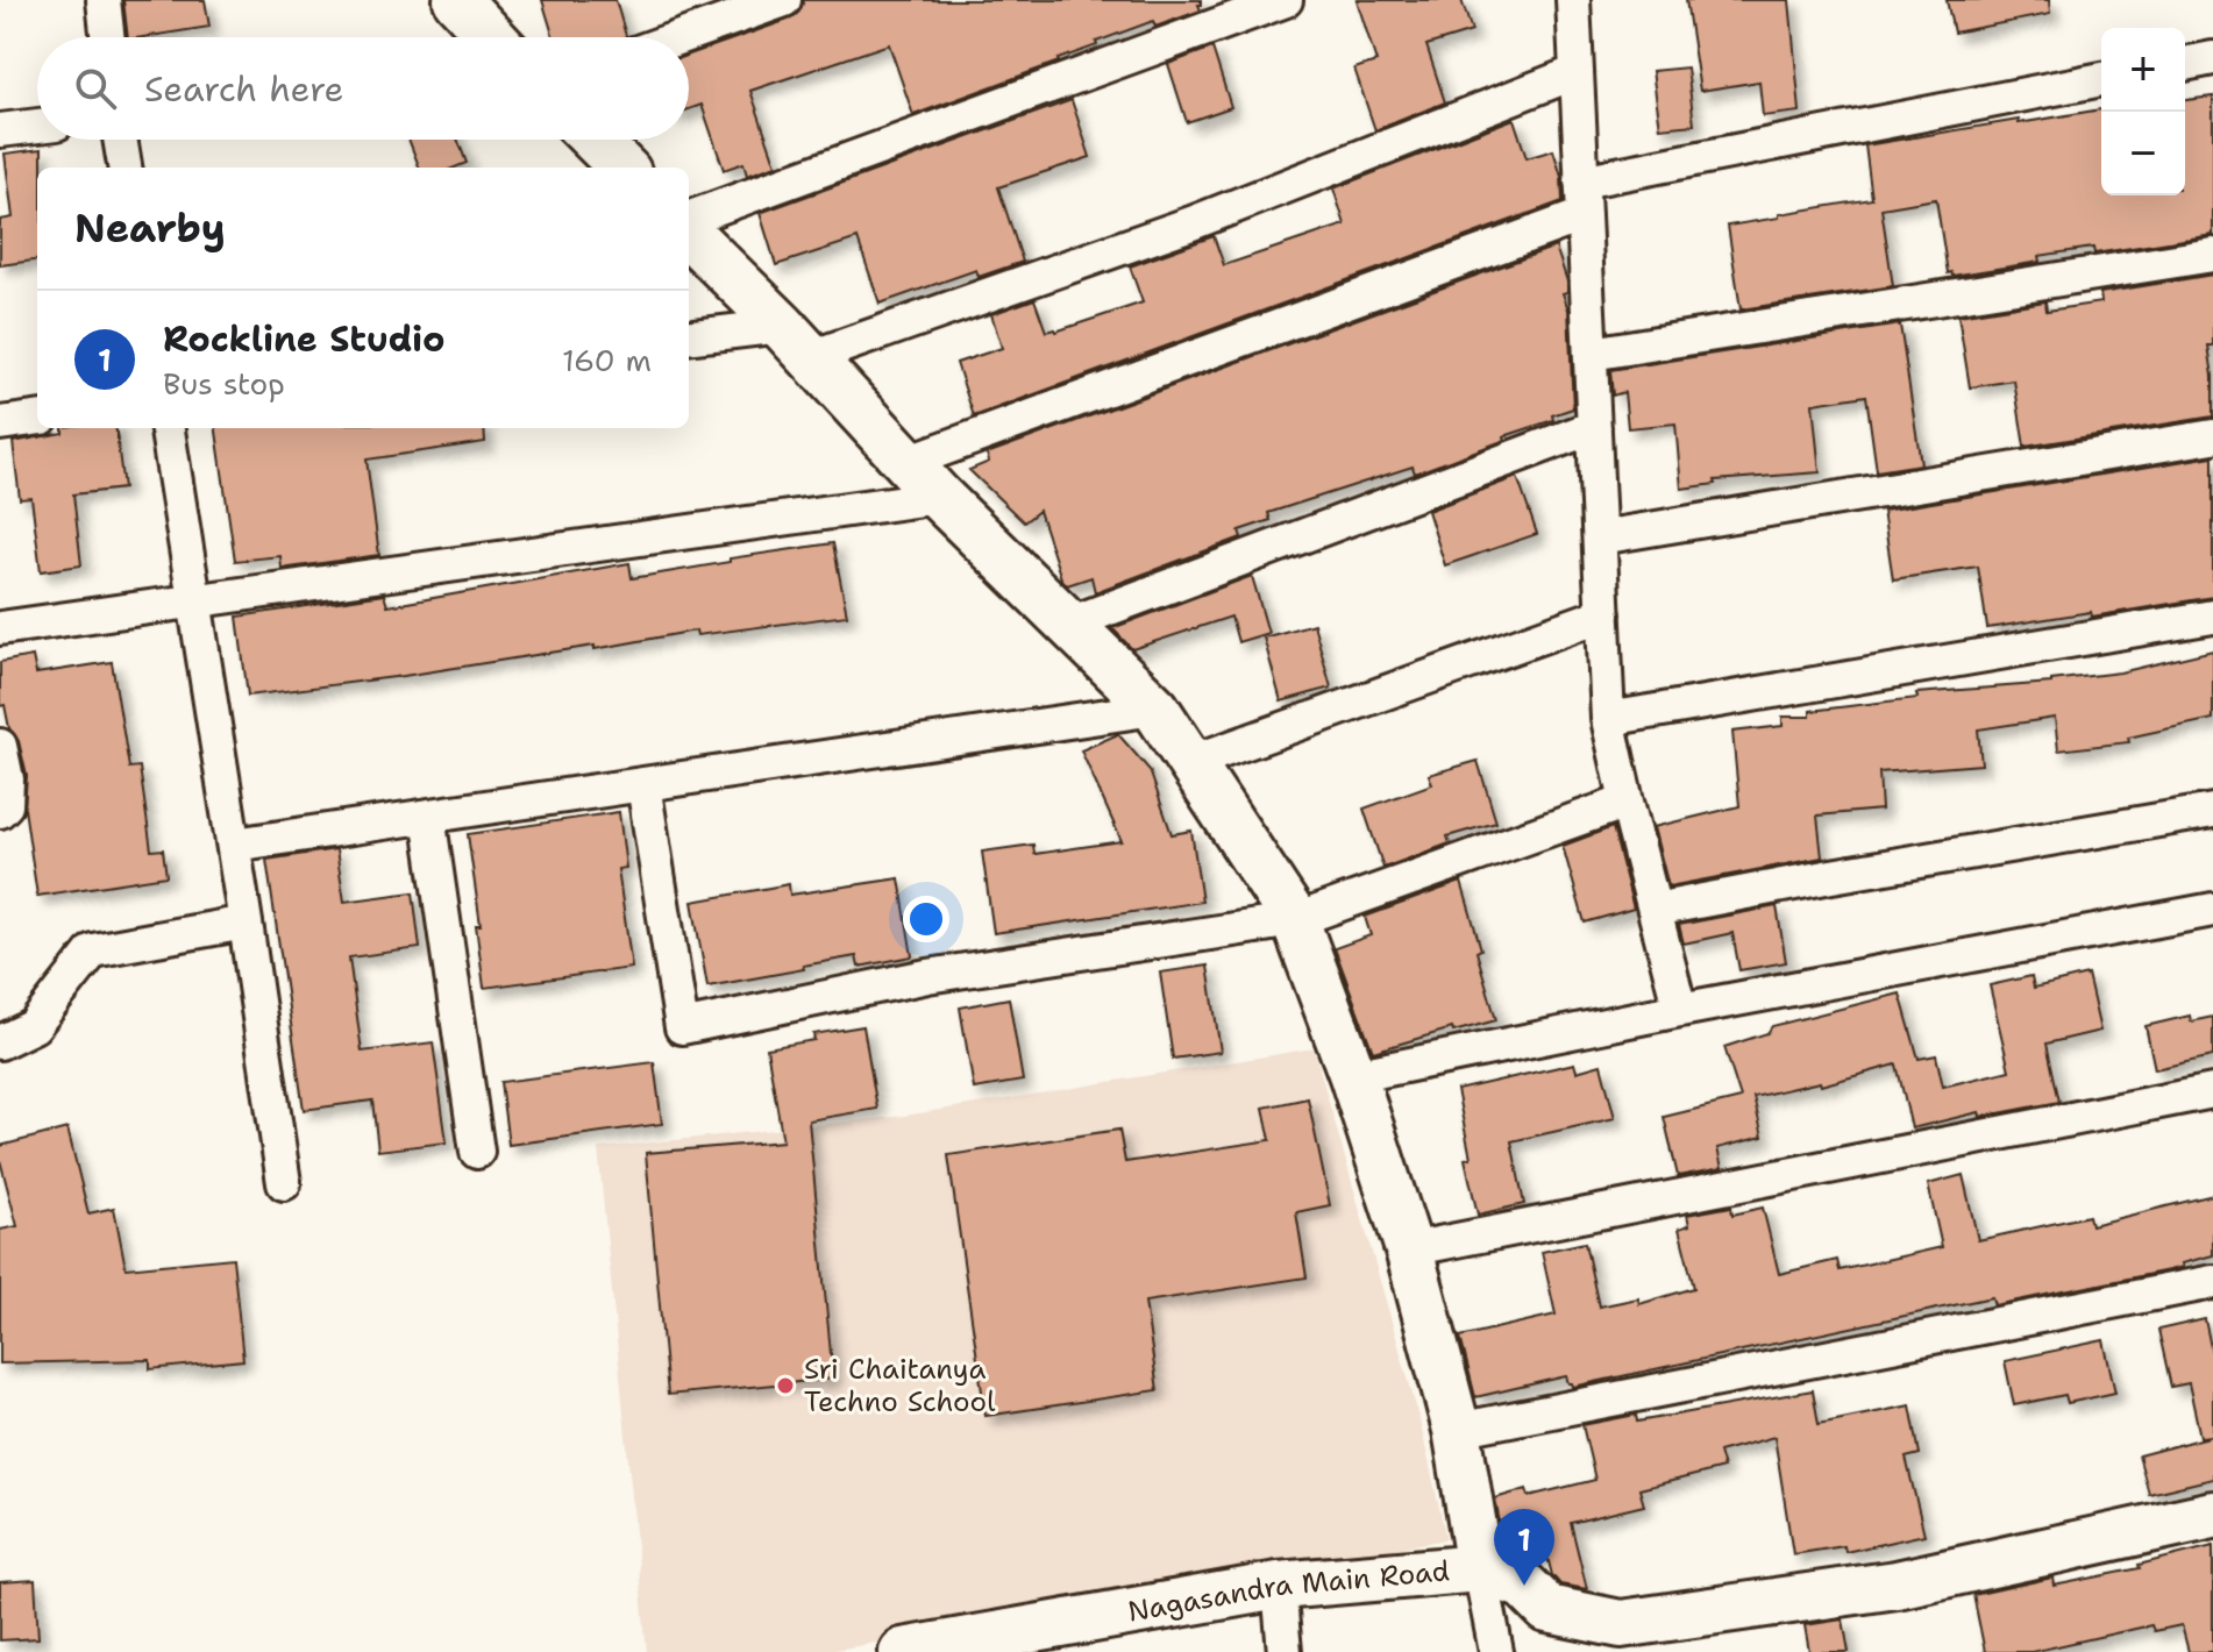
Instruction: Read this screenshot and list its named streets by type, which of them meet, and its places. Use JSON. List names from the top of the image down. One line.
{"streets":{"street":["Nagasandra Main Road"]},"places":["Sri Chaitanya Techno School"],"page":{"map_buttons":["+","−"],"search":"Search here","heading":"Nearby","list":[{"mark":"1","name":"Rockline Studio","note":"Bus stop","value":"160 m"}],"pins":"1"}}
